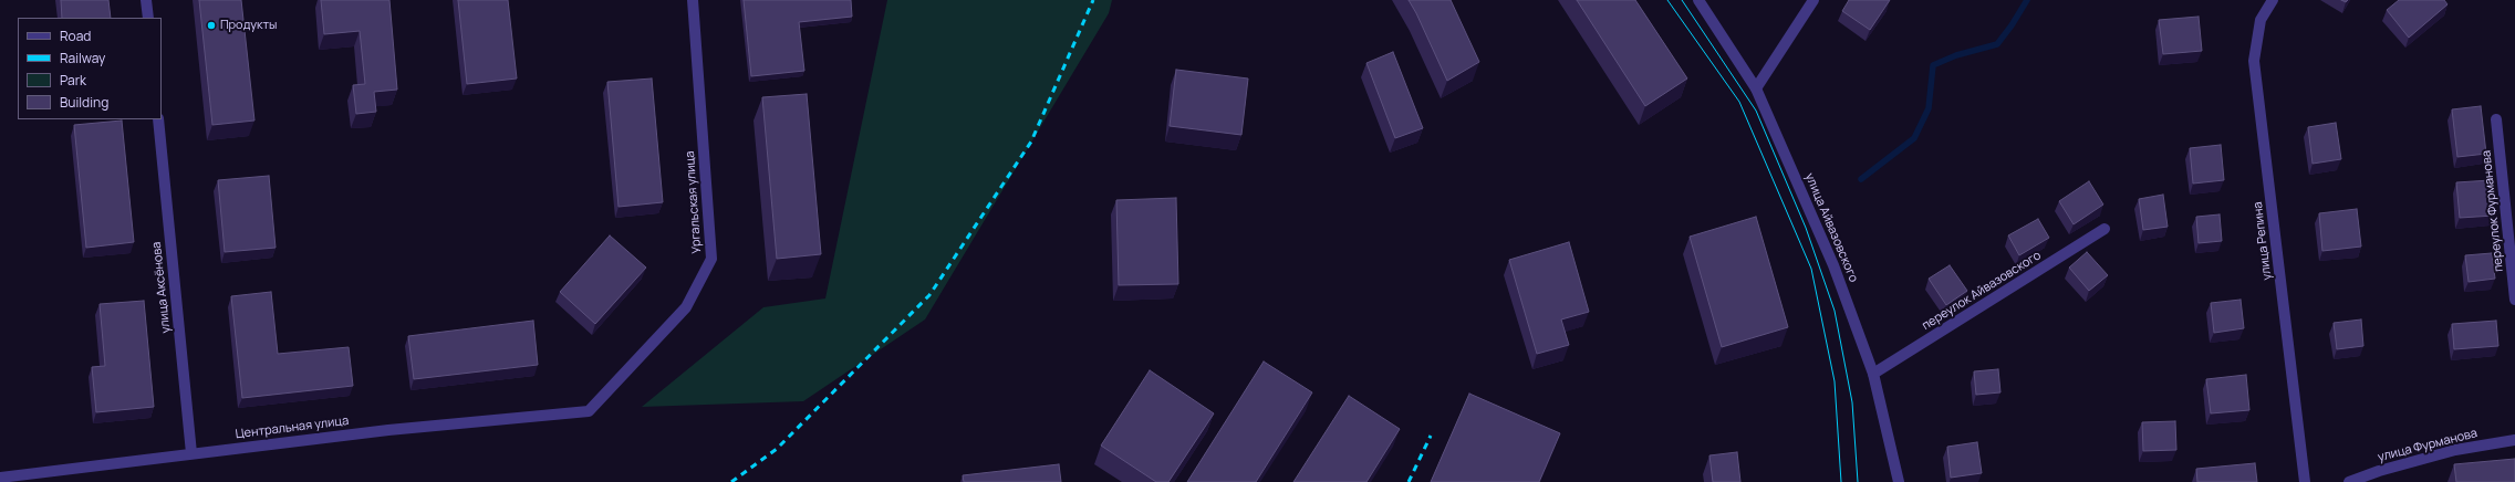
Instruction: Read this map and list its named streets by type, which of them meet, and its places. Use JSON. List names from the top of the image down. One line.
{"streets":{"street":["Ургальская улица","переулок Фурманова","улица Айвазовского","улица Репина","улица Аксёнова","переулок Айвазовского","Центральная улица","улица Фурманова"]},"crossings":[["Ургальская улица","Центральная улица"],["улица Айвазовского","переулок Айвазовского"],["улица Аксёнова","Центральная улица"]],"places":["Продукты"],"legend":["Road","Railway","Park","Building"]}
